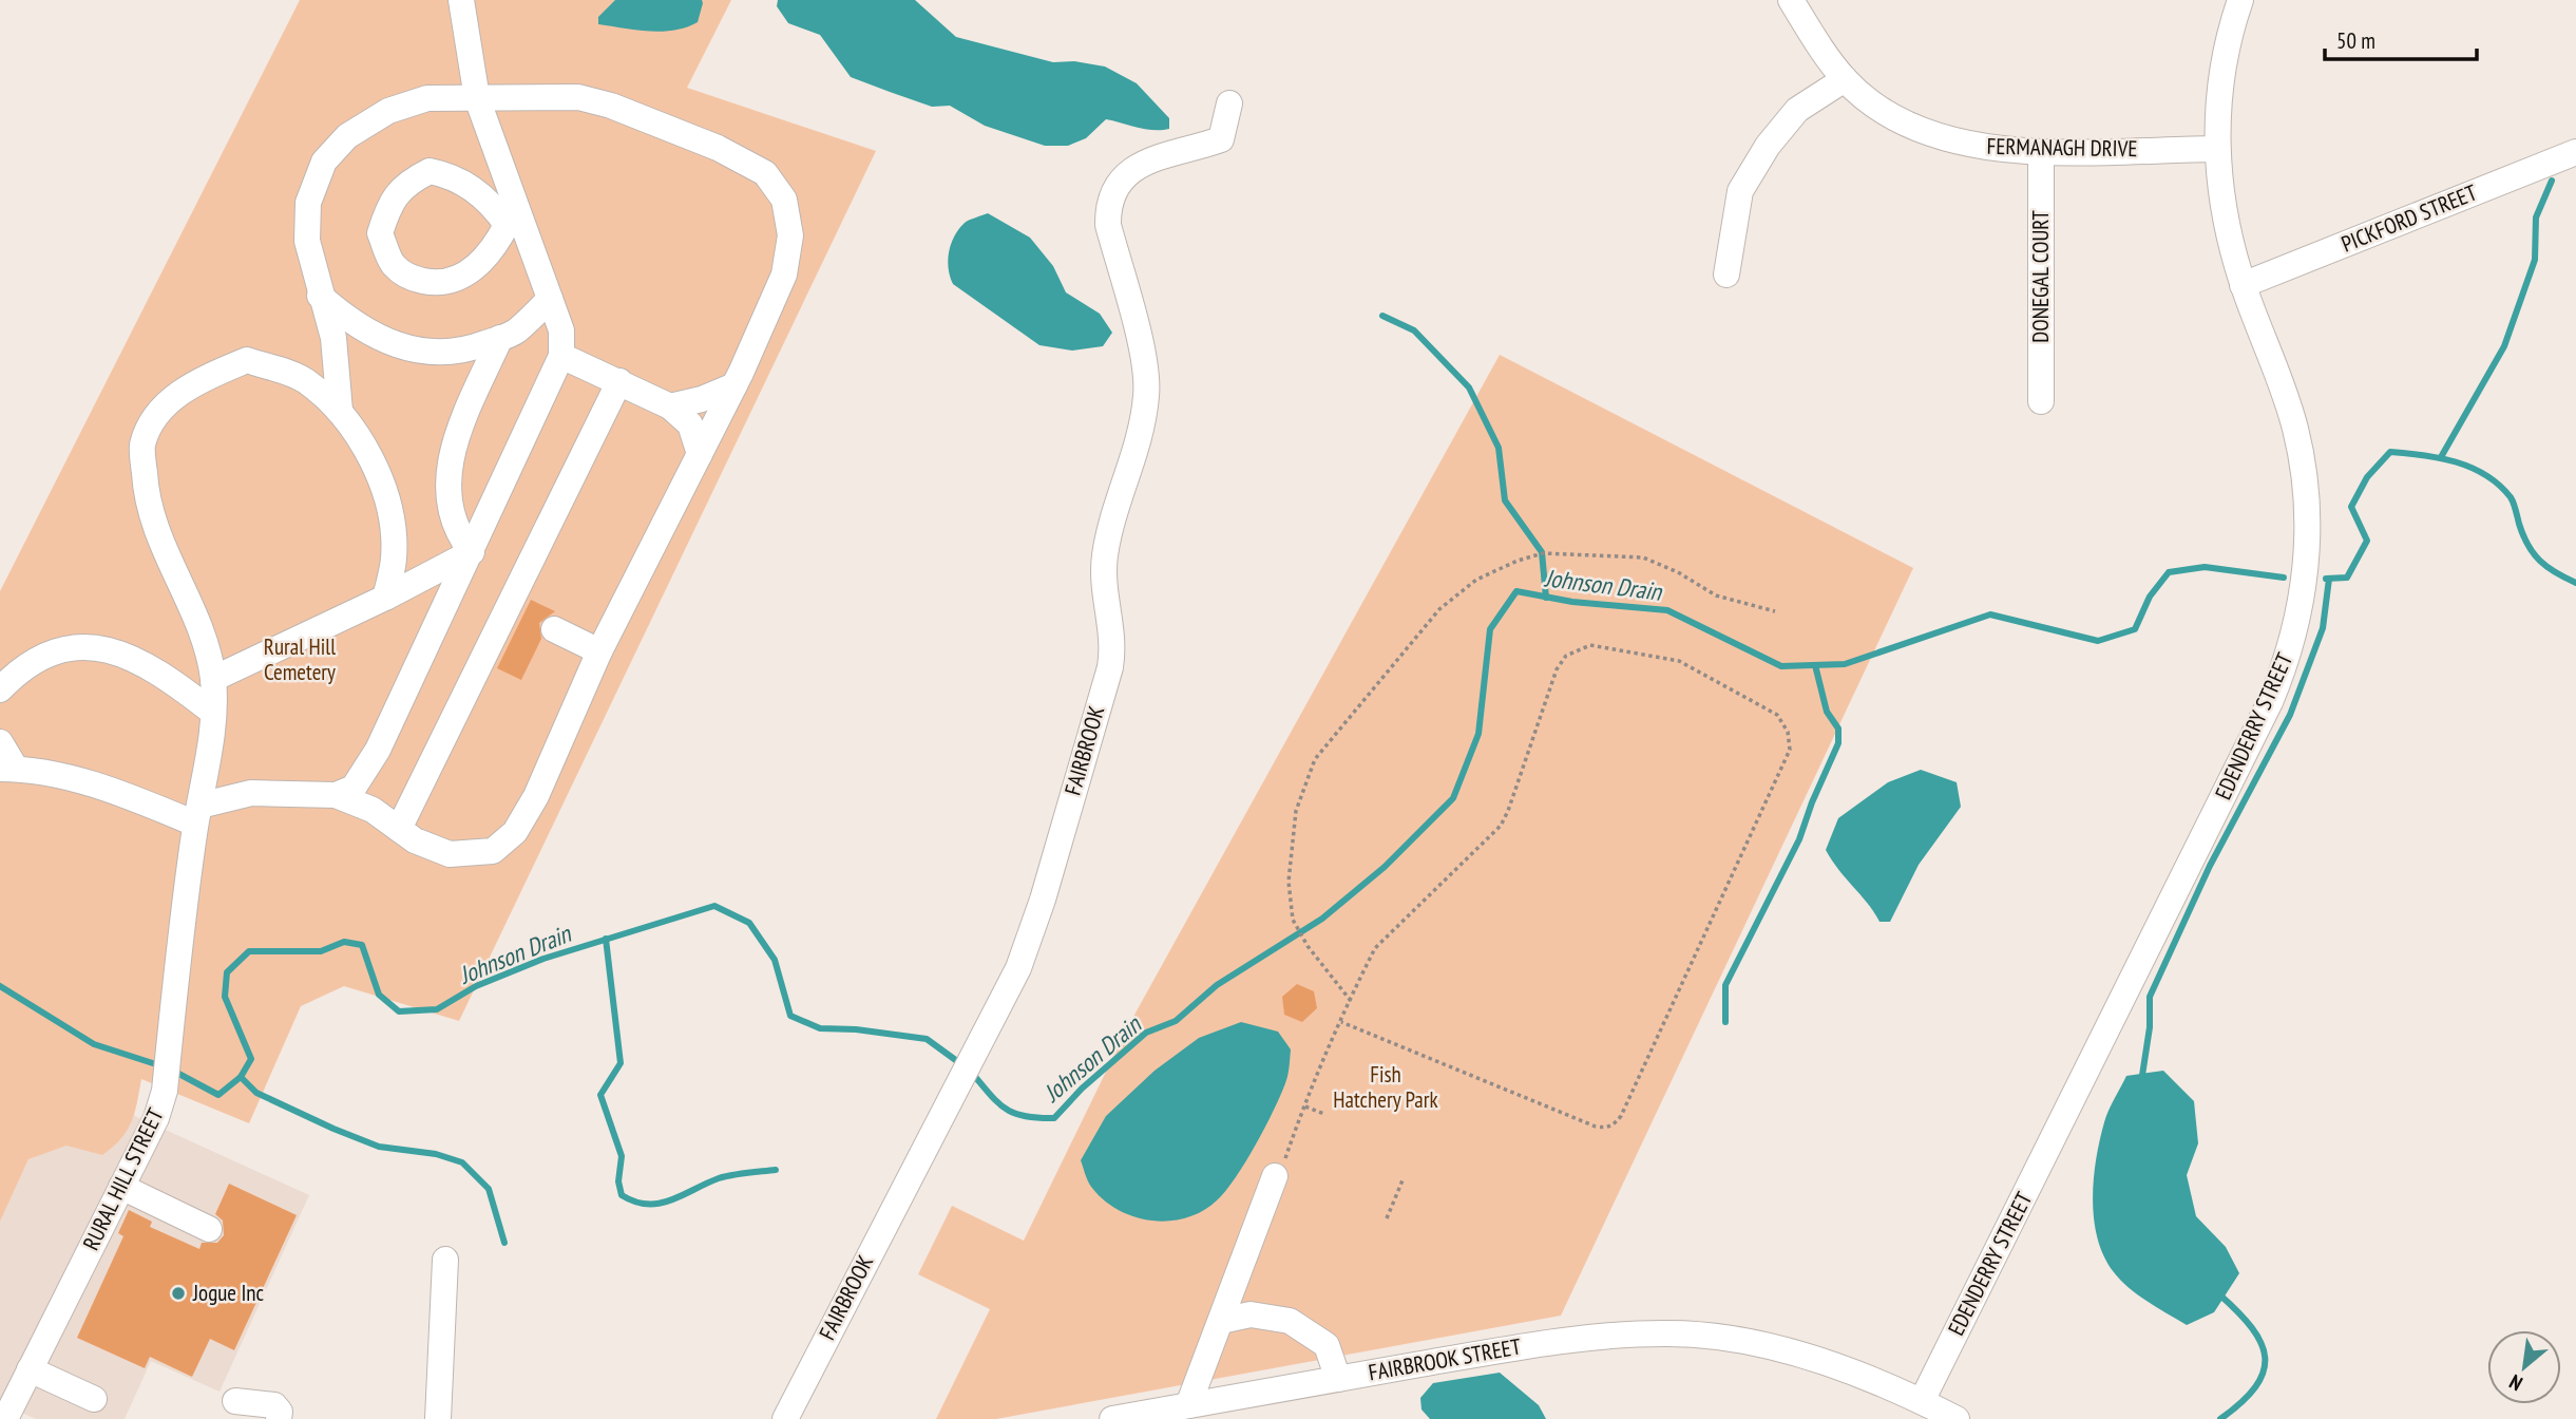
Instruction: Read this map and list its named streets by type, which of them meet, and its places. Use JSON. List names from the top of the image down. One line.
{"streets":{"street":["FERMANAGH DRIVE","PICKFORD STREET","DONEGAL COURT","EDENDERRY STREET","FAIRBROOK","RURAL HILL STREET","FAIRBROOK STREET"]},"crossings":[["FERMANAGH DRIVE","DONEGAL COURT"],["FERMANAGH DRIVE","EDENDERRY STREET"],["PICKFORD STREET","EDENDERRY STREET"],["EDENDERRY STREET","FAIRBROOK STREET"]],"water":["Johnson Drain"],"parks":["Rural Hill Cemetery","Fish Hatchery Park"],"places":["Jogue Inc"],"scale_bar":"50 m","north":"bottom left"}
